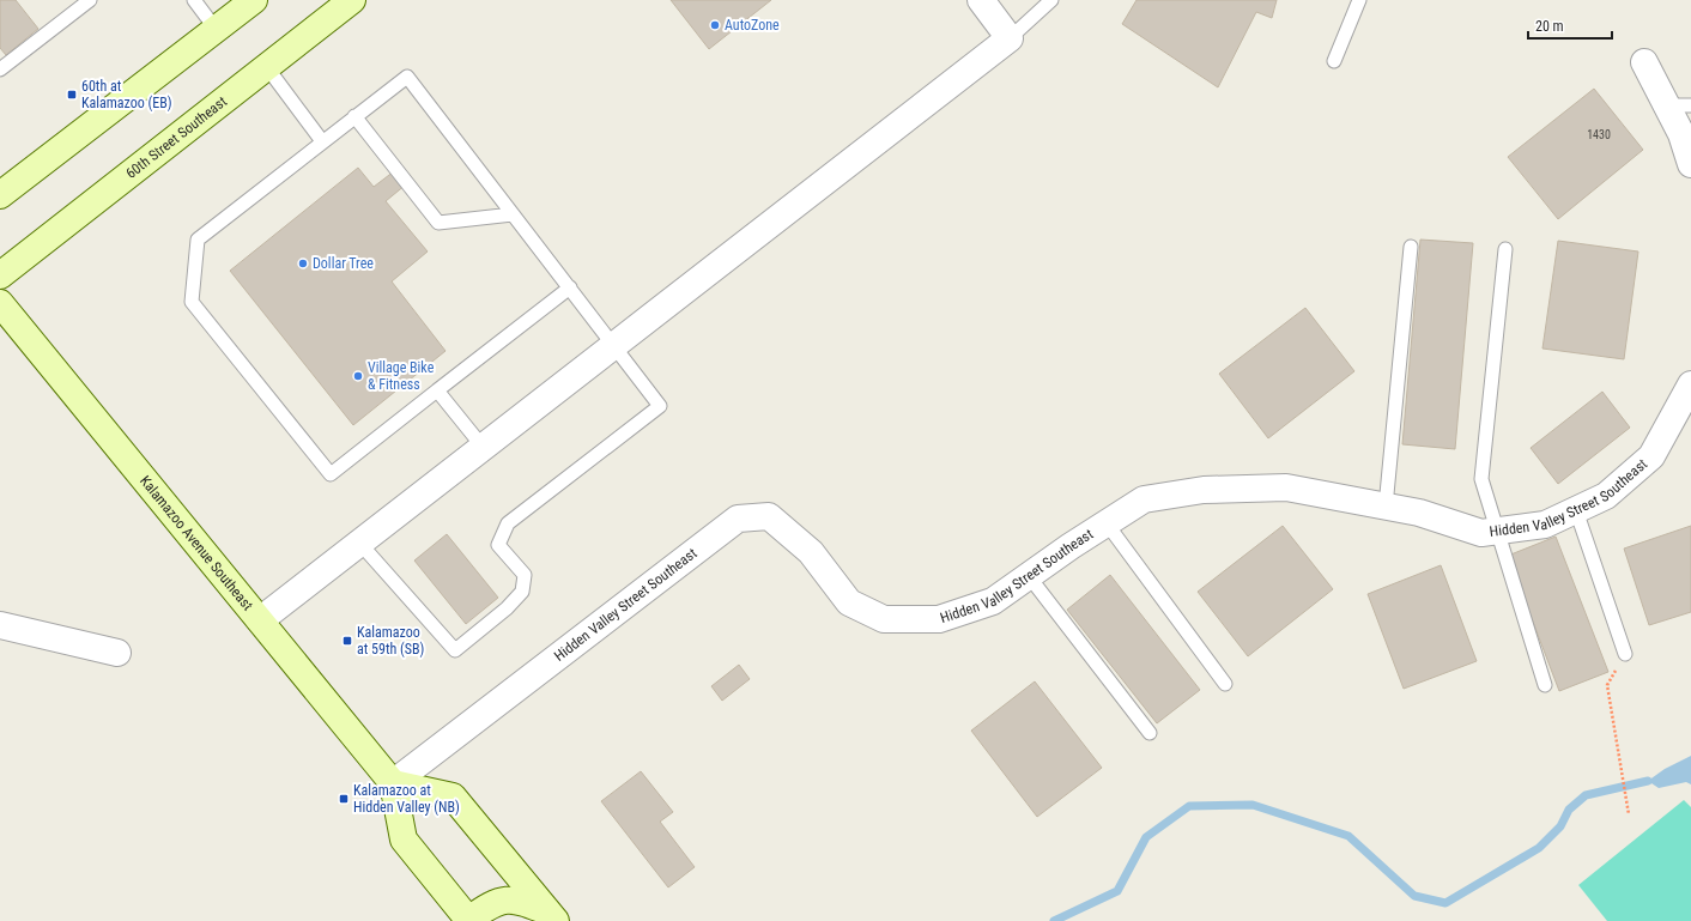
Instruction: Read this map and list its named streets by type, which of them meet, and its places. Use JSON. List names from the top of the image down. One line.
{"streets":{"main road":["60th Street Southeast","Kalamazoo Avenue Southeast"],"street":["Hidden Valley Street Southeast"]},"crossings":[["Hidden Valley Street Southeast","Kalamazoo Avenue Southeast"]],"places":{"other":["AutoZone","Dollar Tree","Village Bike & Fitness"],"transit":["60th at Kalamazoo (EB)","Kalamazoo at 59th (SB)","Kalamazoo at Hidden Valley (NB)"]},"house_numbers":["1430"],"scale_bar":"20 m"}
